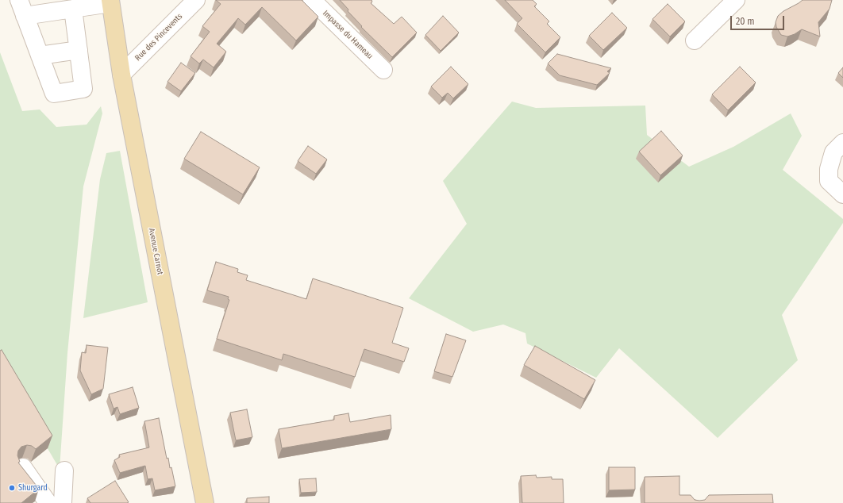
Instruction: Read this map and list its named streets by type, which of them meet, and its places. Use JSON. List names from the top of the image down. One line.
{"streets":{"main road":["Avenue Carnot"],"street":["Impasse du Hameau","Rue des Pincevents"]},"crossings":[["Rue des Pincevents","Avenue Carnot"]],"places":["Shurgard"],"scale_bar":"20 m"}
